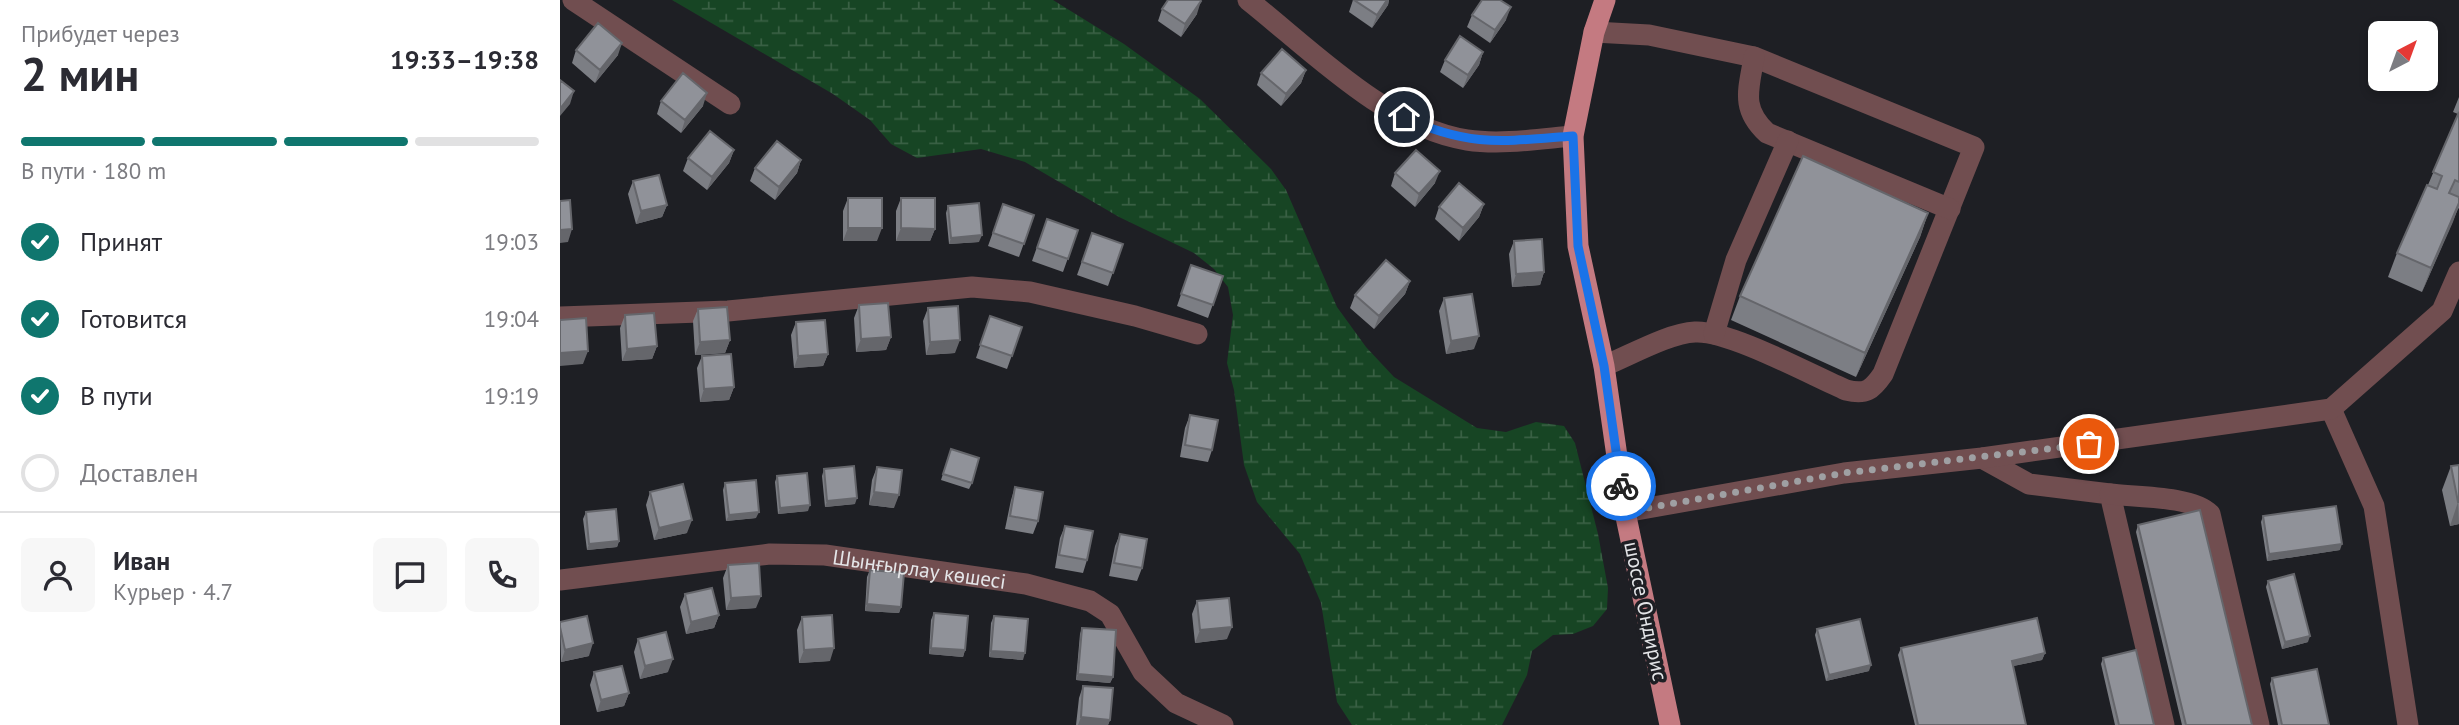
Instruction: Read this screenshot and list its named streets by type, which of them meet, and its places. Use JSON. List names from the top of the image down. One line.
{"streets":{"main road":["шоссе Ондирис"],"street":["Шыңғырлау көшесі"]},"north":"top right","page":{"heading":["2 мин","Прибудет через","19:33–19:38"],"panel":["Иван","Курьер · 4.7"],"bar":"В пути · 180 m","list":[["Принят","19:03"],["Готовится","19:04"],["В пути","19:19"],"Доставлен"]}}
